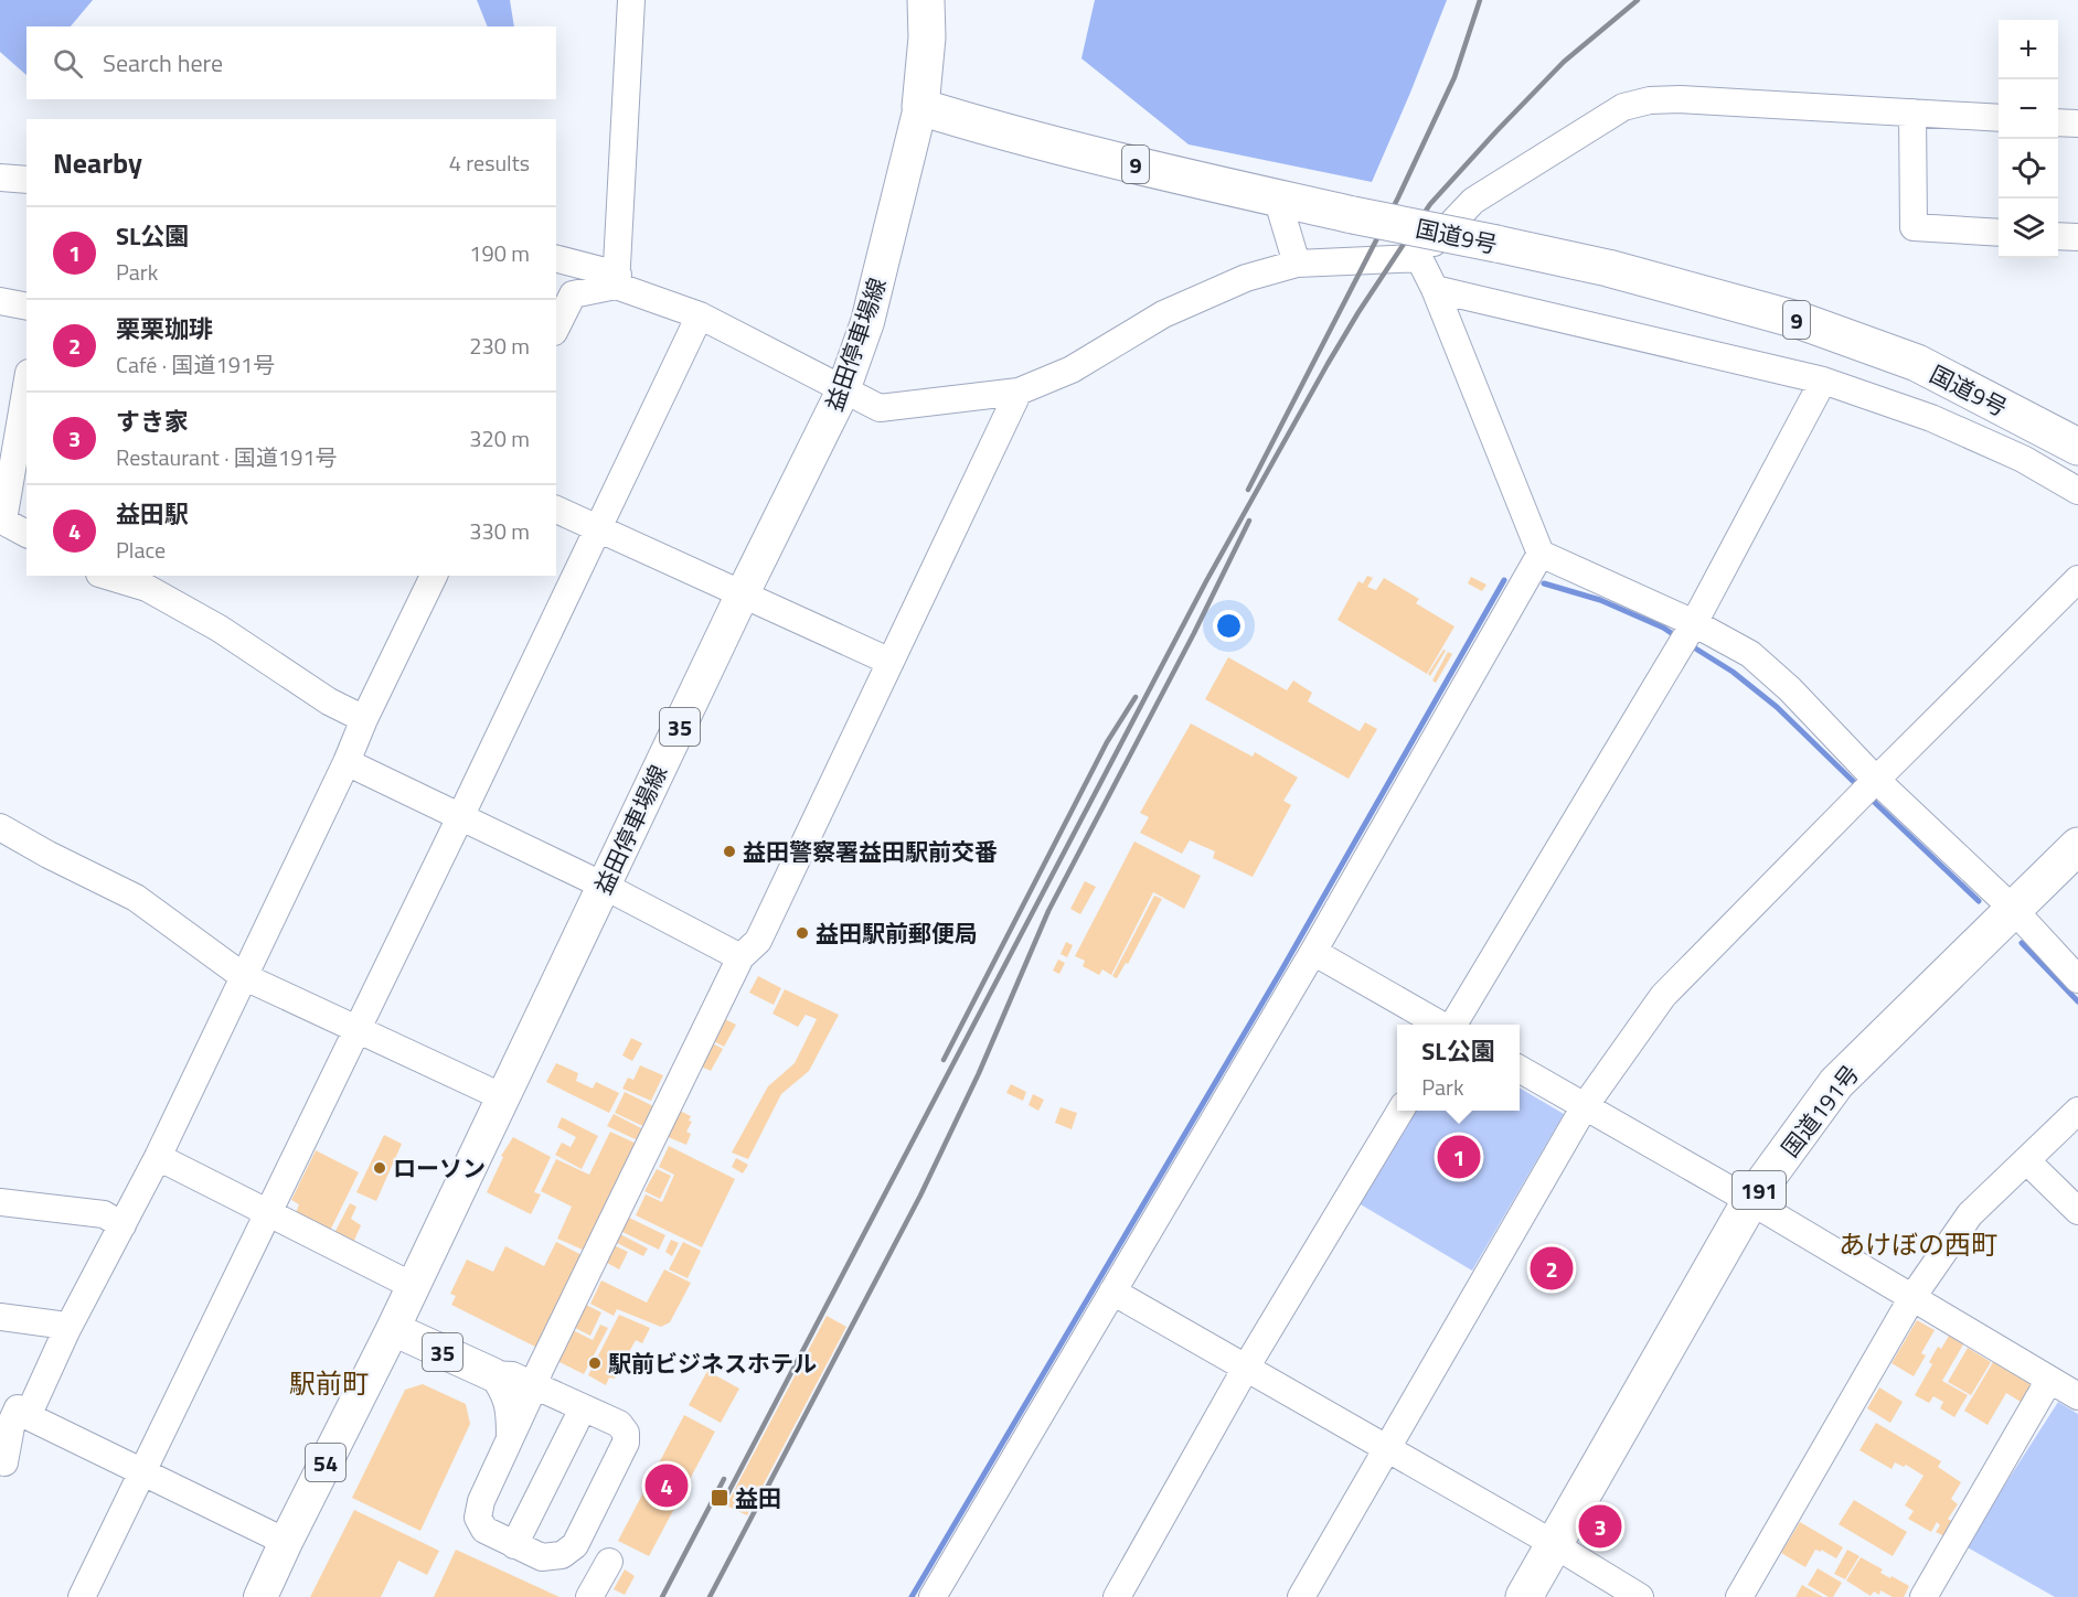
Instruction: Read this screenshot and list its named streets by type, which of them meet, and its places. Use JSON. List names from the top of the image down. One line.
{"streets":{"highway":["9","国道9号","国道191号","191"],"main road":["益田停車場線","35","54"]},"crossings":[["国道9号","益田停車場線"],["益田停車場線","35"],["益田停車場線","54"],["35","54"]],"districts":["あけぼの西町","駅前町"],"places":{"other":["益田警察署益田駅前交番","益田駅前郵便局","ローソン","駅前ビジネスホテル"],"transit":["益田"]},"page":{"map_buttons":["+","−"],"search":"Search here","heading":["Nearby","4 results"],"list":[{"mark":"1","name":"SL公園","note":"Park","value":"190 m"},{"mark":"2","name":"栗栗珈琲","note":"Café · 国道191号","value":"230 m"},{"mark":"3","name":"すき家","note":"Restaurant · 国道191号","value":"320 m"},{"mark":"4","name":"益田駅","note":"Place","value":"330 m"}],"popup":["SL公園","Park"],"pins":["1","2","4","3"]}}
